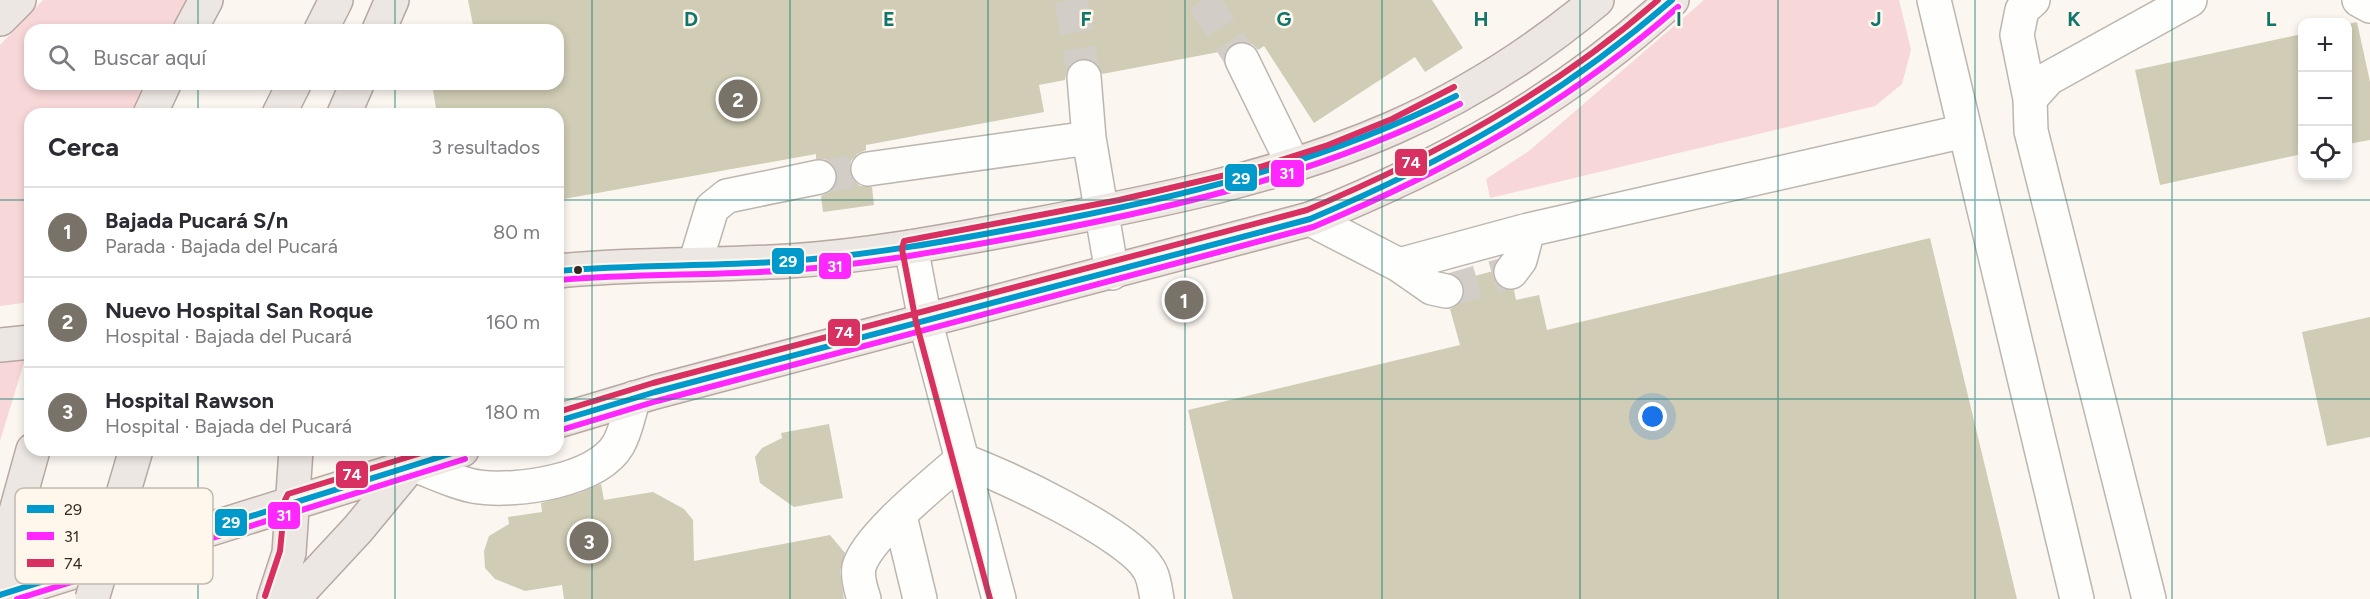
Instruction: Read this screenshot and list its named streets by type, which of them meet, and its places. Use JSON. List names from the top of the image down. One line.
{"lines":["transit line 29","transit line 74","transit line 31"],"legend":["29","31","74"],"page":{"map_buttons":["+","−"],"search":"Buscar aquí","pins":["2","1","3"],"heading":["Cerca","3 resultados"],"list":[{"mark":"1","name":"Bajada Pucará S/n","note":"Parada · Bajada del Pucará","value":"80 m"},{"mark":"2","name":"Nuevo Hospital San Roque","note":"Hospital · Bajada del Pucará","value":"160 m"},{"mark":"3","name":"Hospital Rawson","note":"Hospital · Bajada del Pucará","value":"180 m"}]},"grid":{"columns":["D","E","F","G","H","I","J","K","L"]}}
